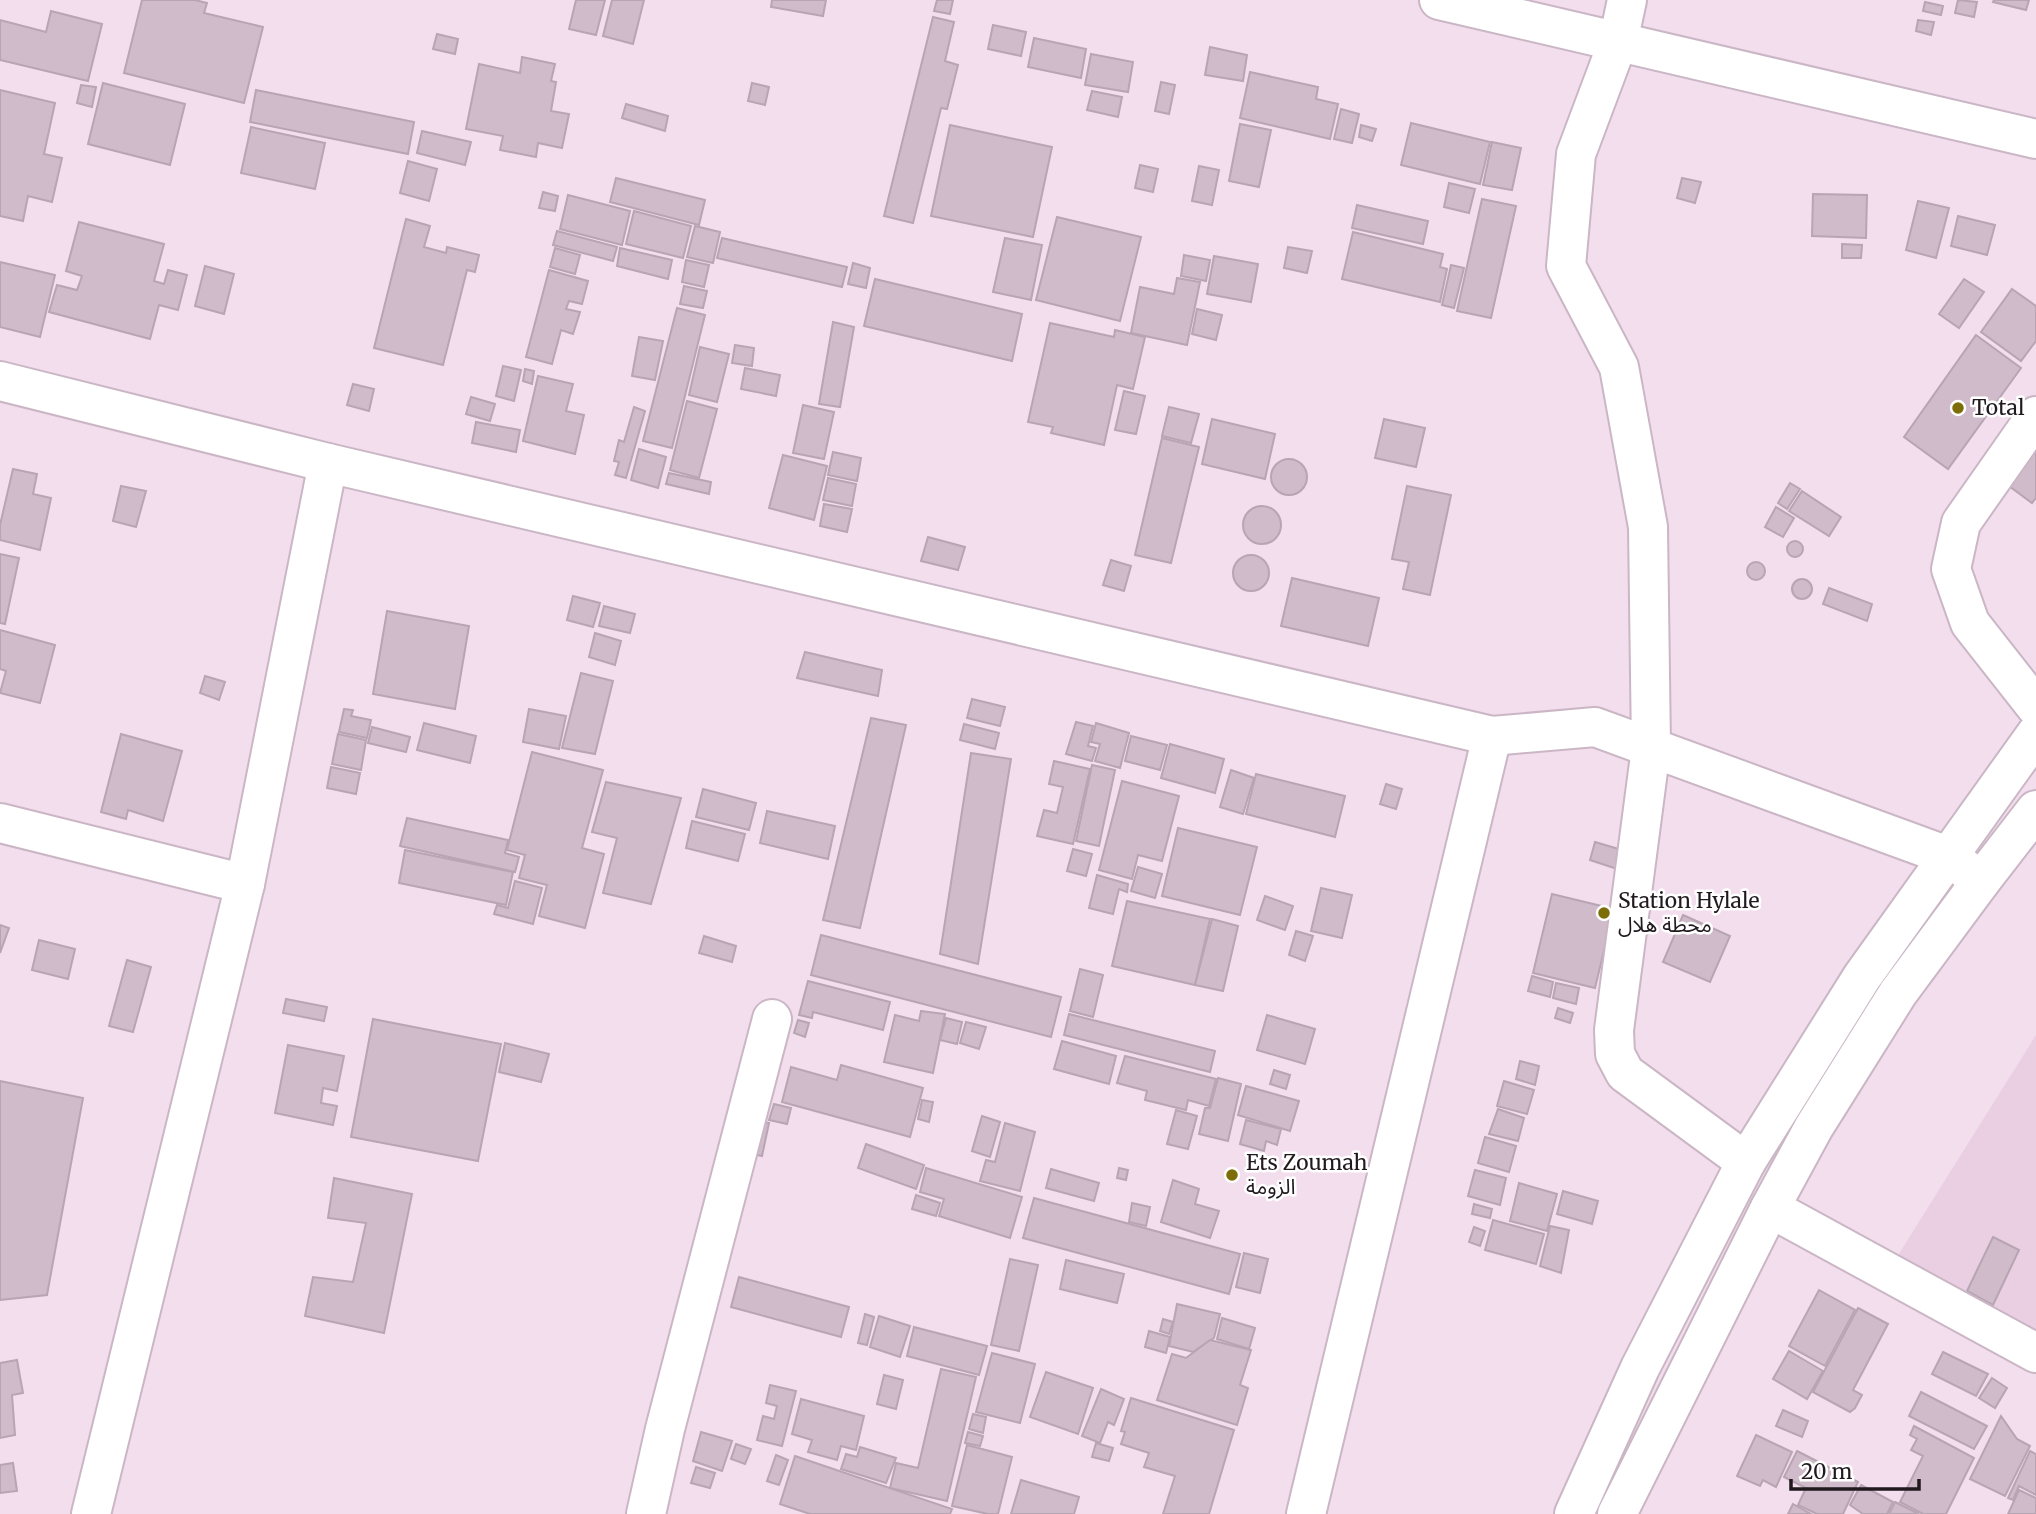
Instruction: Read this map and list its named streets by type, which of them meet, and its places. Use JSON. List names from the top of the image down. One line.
{"places":["Total","Station Hylale محطة هلال","Ets Zoumah الزومة"],"scale_bar":"20 m"}
